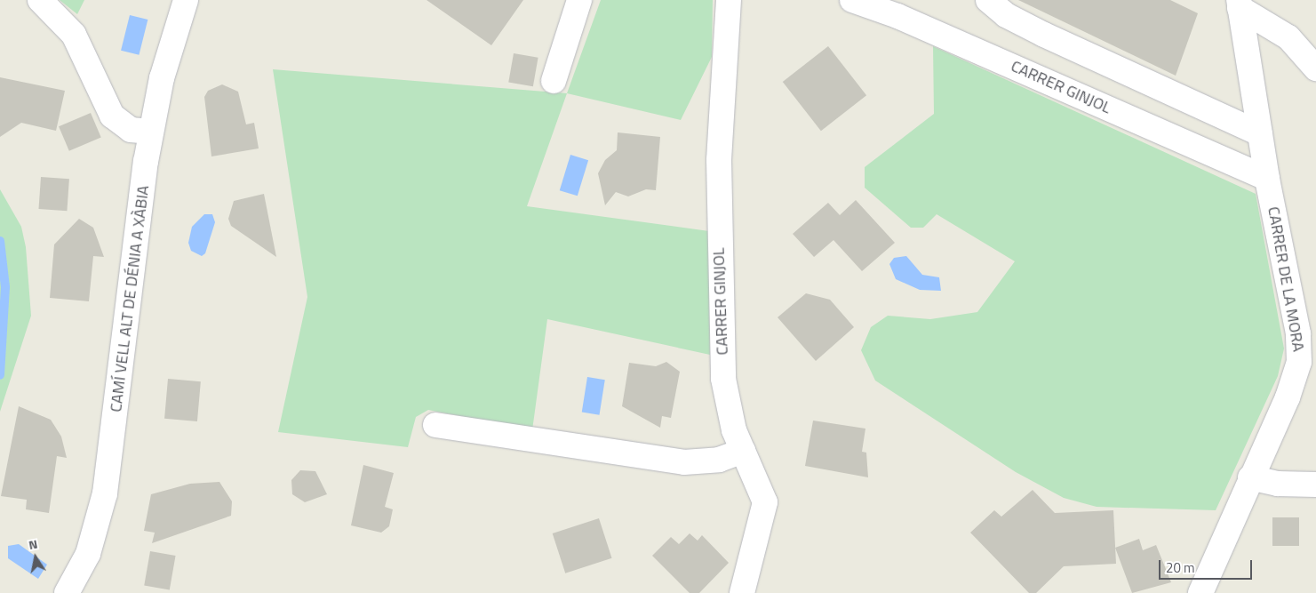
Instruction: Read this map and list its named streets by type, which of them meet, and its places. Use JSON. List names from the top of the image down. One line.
{"streets":{"street":["CARRER GINJOL","CARRER DE LA MORA","CAMÍ VELL ALT DE DÉNIA A XÀBIA"]},"crossings":[["CARRER GINJOL","CARRER DE LA MORA"]],"scale_bar":"20 m","north":"top"}
